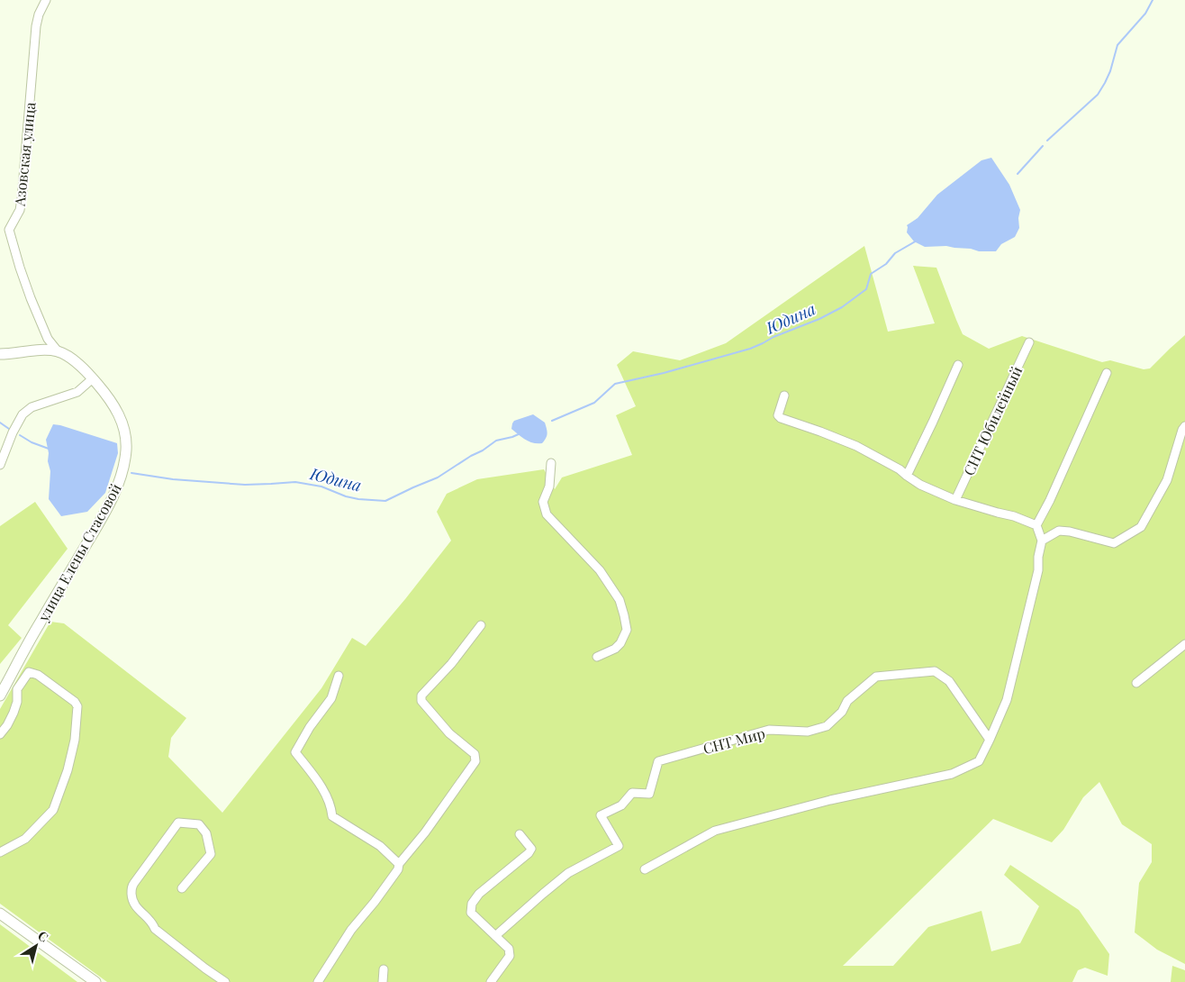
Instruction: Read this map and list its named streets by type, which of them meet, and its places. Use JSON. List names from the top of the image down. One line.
{"streets":{"main road":["улица Елены Стасовой"],"street":["Азовская улица","СНТ Юбилейный","СНТ Мир"]},"water":["Юдина"],"north":"top right"}
